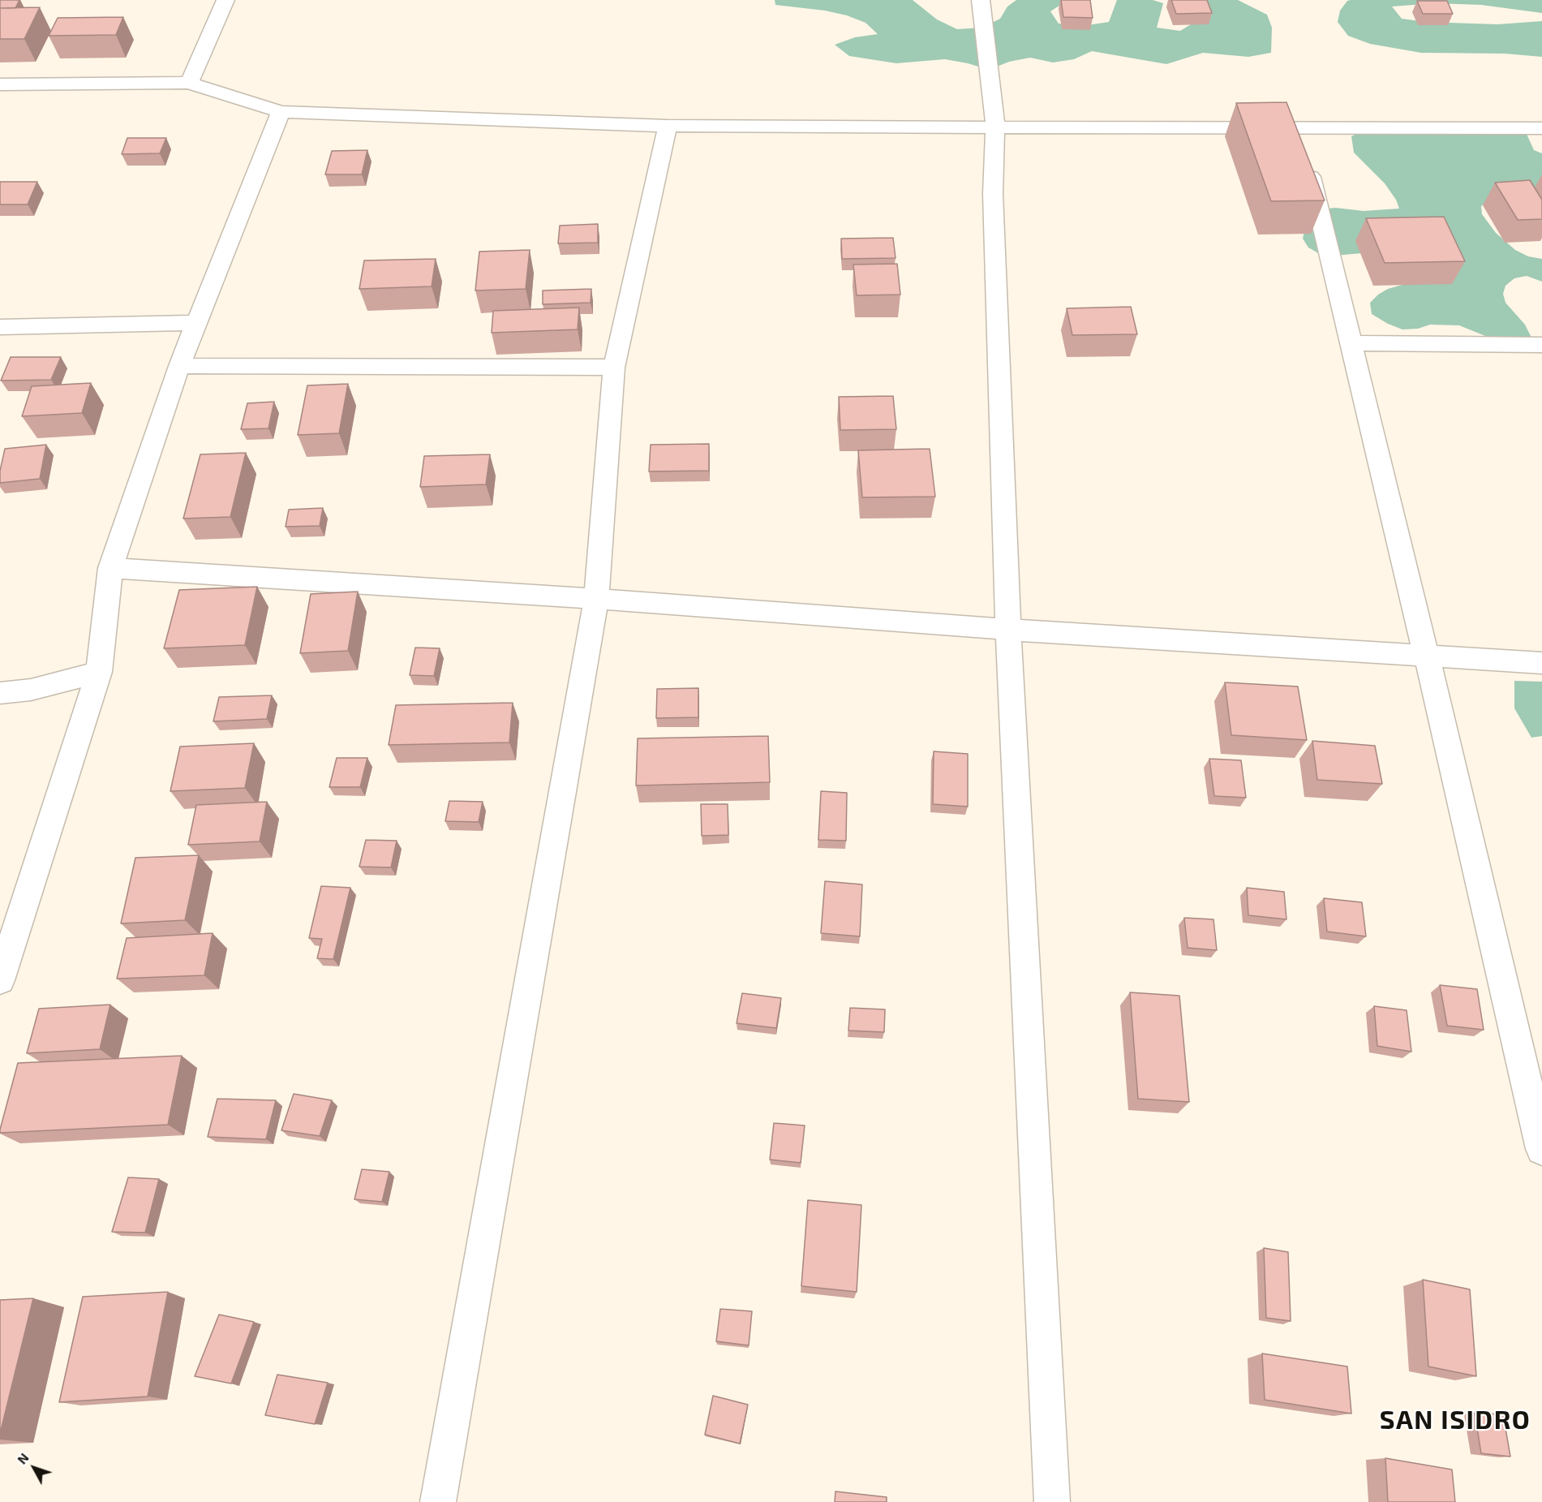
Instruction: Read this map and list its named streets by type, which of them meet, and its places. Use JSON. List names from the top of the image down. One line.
{"districts":["SAN ISIDRO"],"north":"top left"}
